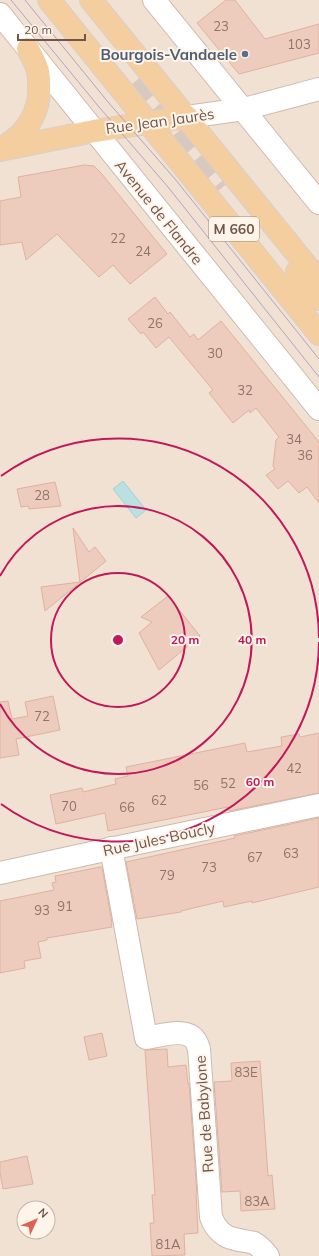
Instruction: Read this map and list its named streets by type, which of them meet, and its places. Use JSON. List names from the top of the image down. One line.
{"streets":{"main road":["Rue Jean Jaurès","M 660"],"street":["Avenue de Flandre","Rue Jules Boucly","Rue de Babylone"]},"crossings":[["Rue Jean Jaurès","Avenue de Flandre"],["Rue Jean Jaurès","M 660"],["Rue Jules Boucly","Rue de Babylone"]],"places":["Bourgois-Vandaele"],"house_numbers":["23","103","22","24","26","30","32","34","36","28","72","42","52","56","62","70","66","63","67","73","79","91","93","83E","83A","81A"],"scale_bar":"20 m","north":"top right","rings":["20 m","40 m","60 m"]}
